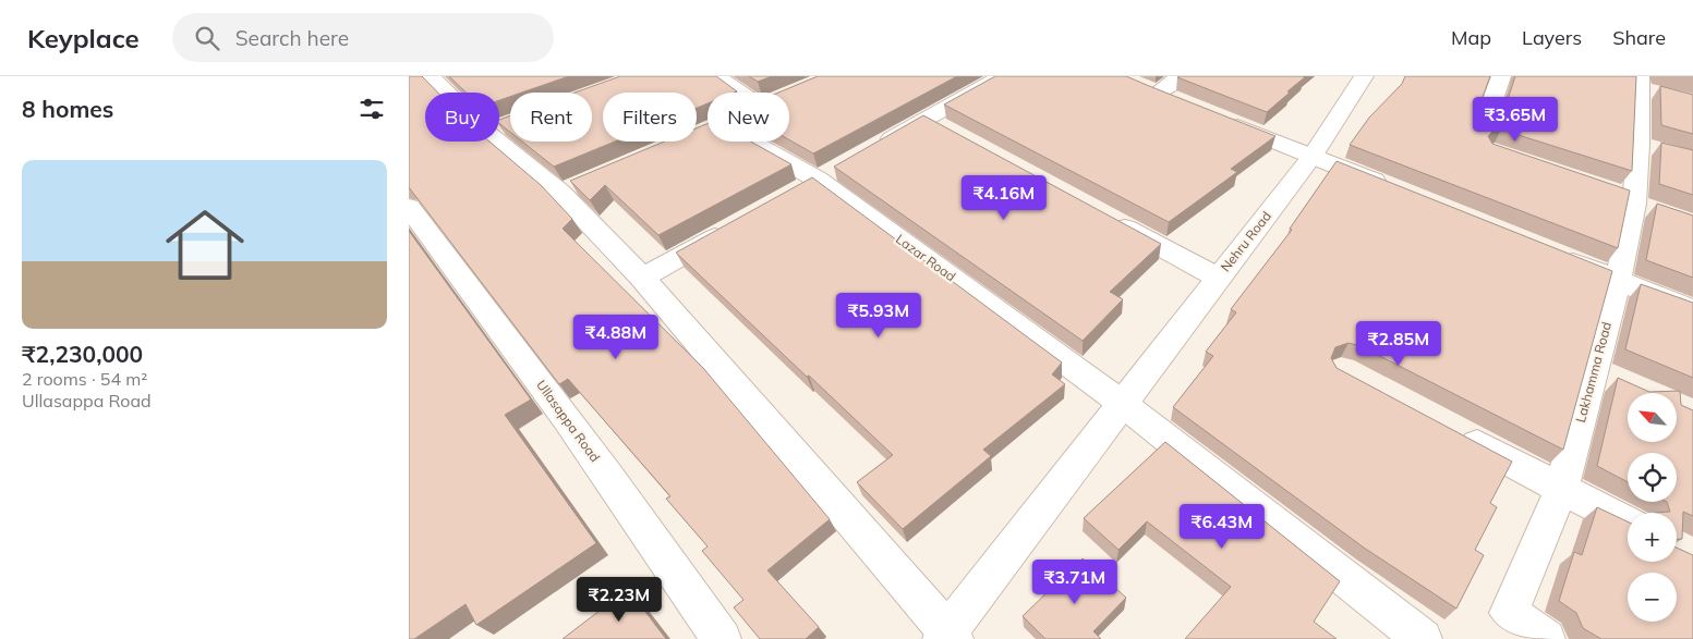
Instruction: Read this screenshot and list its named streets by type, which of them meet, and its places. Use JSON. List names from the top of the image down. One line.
{"streets":{"street":["Nehru Road","Lazar Road","Lakhamma Road","Ullasappa Road"]},"crossings":[["Nehru Road","Lazar Road"]],"north":"top left","page":{"header":"Keyplace","search":"Search here","nav":["Map","Layers","Share"],"heading":"8 homes","chip":["Buy","Rent","Filters","New"],"price":["₹3.65M","₹4.16M","₹5.93M","₹4.88M","₹2.85M","₹6.43M","₹3.71M","₹2.23M"],"list":[{"name":"₹2,230,000","note":"2 rooms · 54 m² · Ullasappa Road"}],"map_buttons":["+","−"]}}
